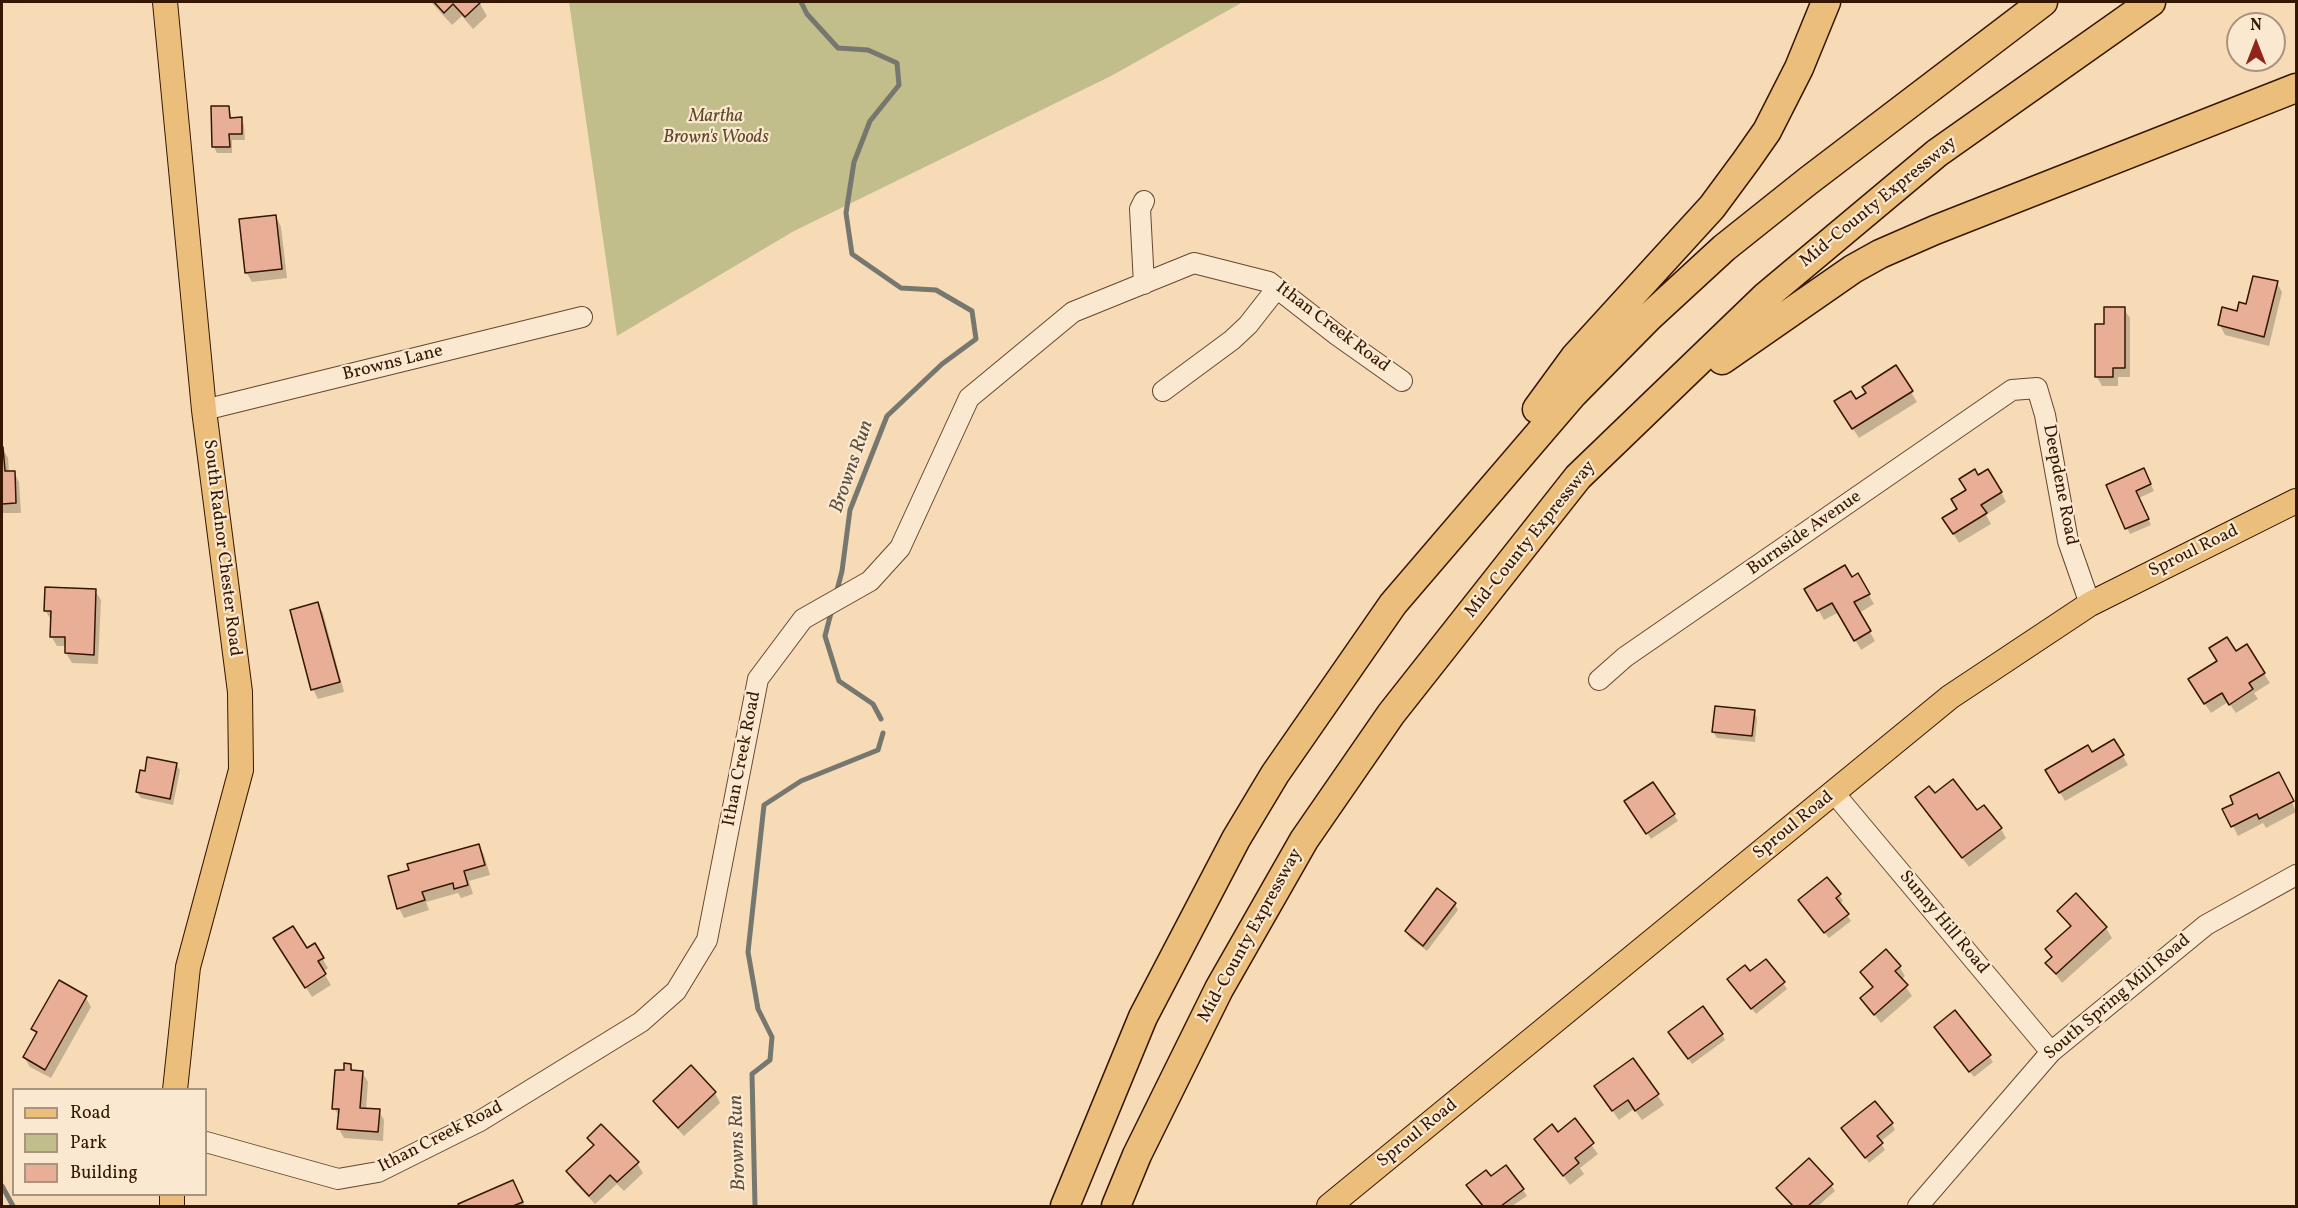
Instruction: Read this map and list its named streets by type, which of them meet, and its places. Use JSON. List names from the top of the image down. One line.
{"streets":{"highway":["Mid-County Expressway"],"main road":["South Radnor Chester Road","Sproul Road"],"street":["Ithan Creek Road","Browns Lane","Deepdene Road","Burnside Avenue","Sunny Hill Road","South Spring Mill Road"]},"crossings":[["Browns Lane","South Radnor Chester Road"],["Deepdene Road","Burnside Avenue"],["Deepdene Road","Sproul Road"],["Sproul Road","Sunny Hill Road"],["Sunny Hill Road","South Spring Mill Road"]],"water":["Browns Run"],"parks":["Martha Brown's Woods"],"legend":["Road","Park","Building"],"north":"top"}
